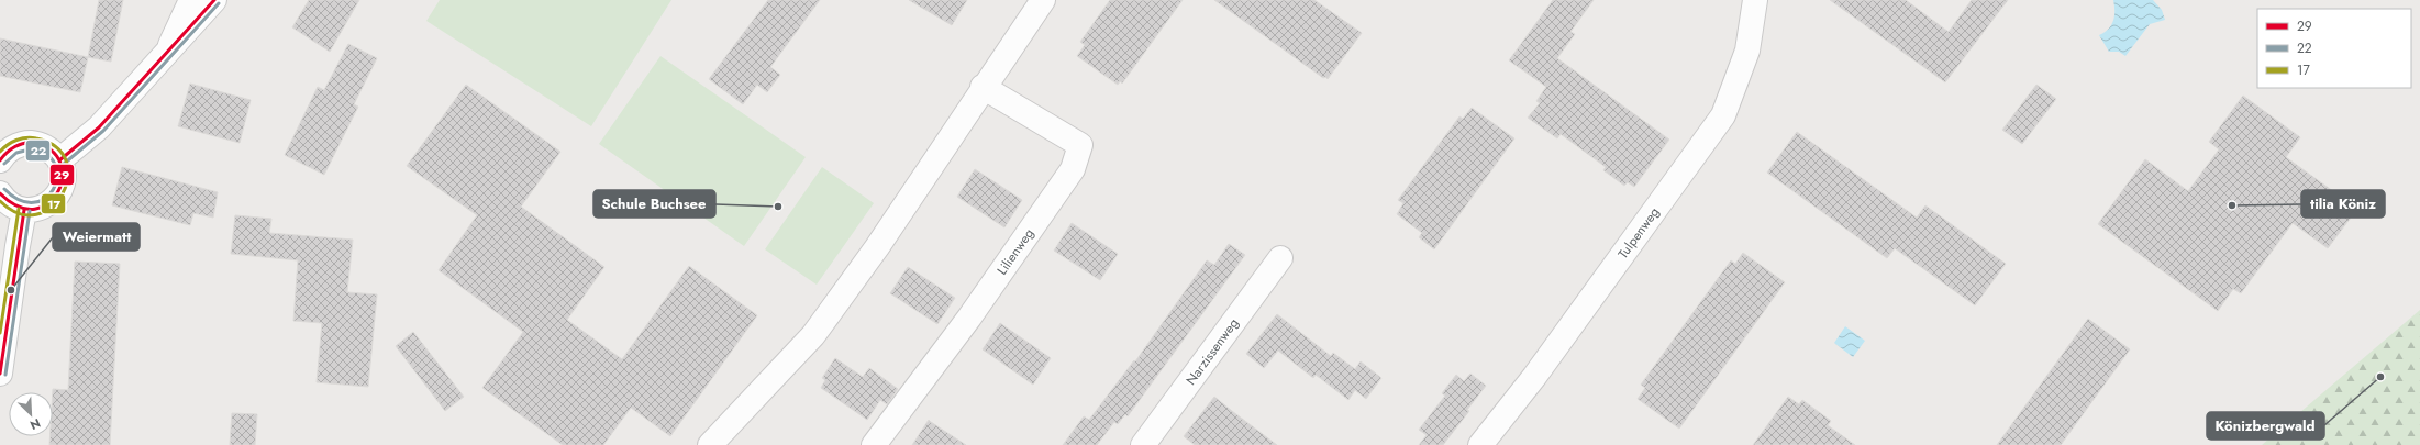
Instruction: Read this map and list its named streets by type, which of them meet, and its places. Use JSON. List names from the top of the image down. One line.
{"streets":{"street":["Tulpenweg","Lilienweg","Narzissenweg"]},"places":["tilia Köniz","Schule Buchsee","Weiermatt","Könizbergwald"],"lines":["transit line 29","transit line 22","transit line 17"],"legend":["29","22","17"],"north":"bottom right"}
